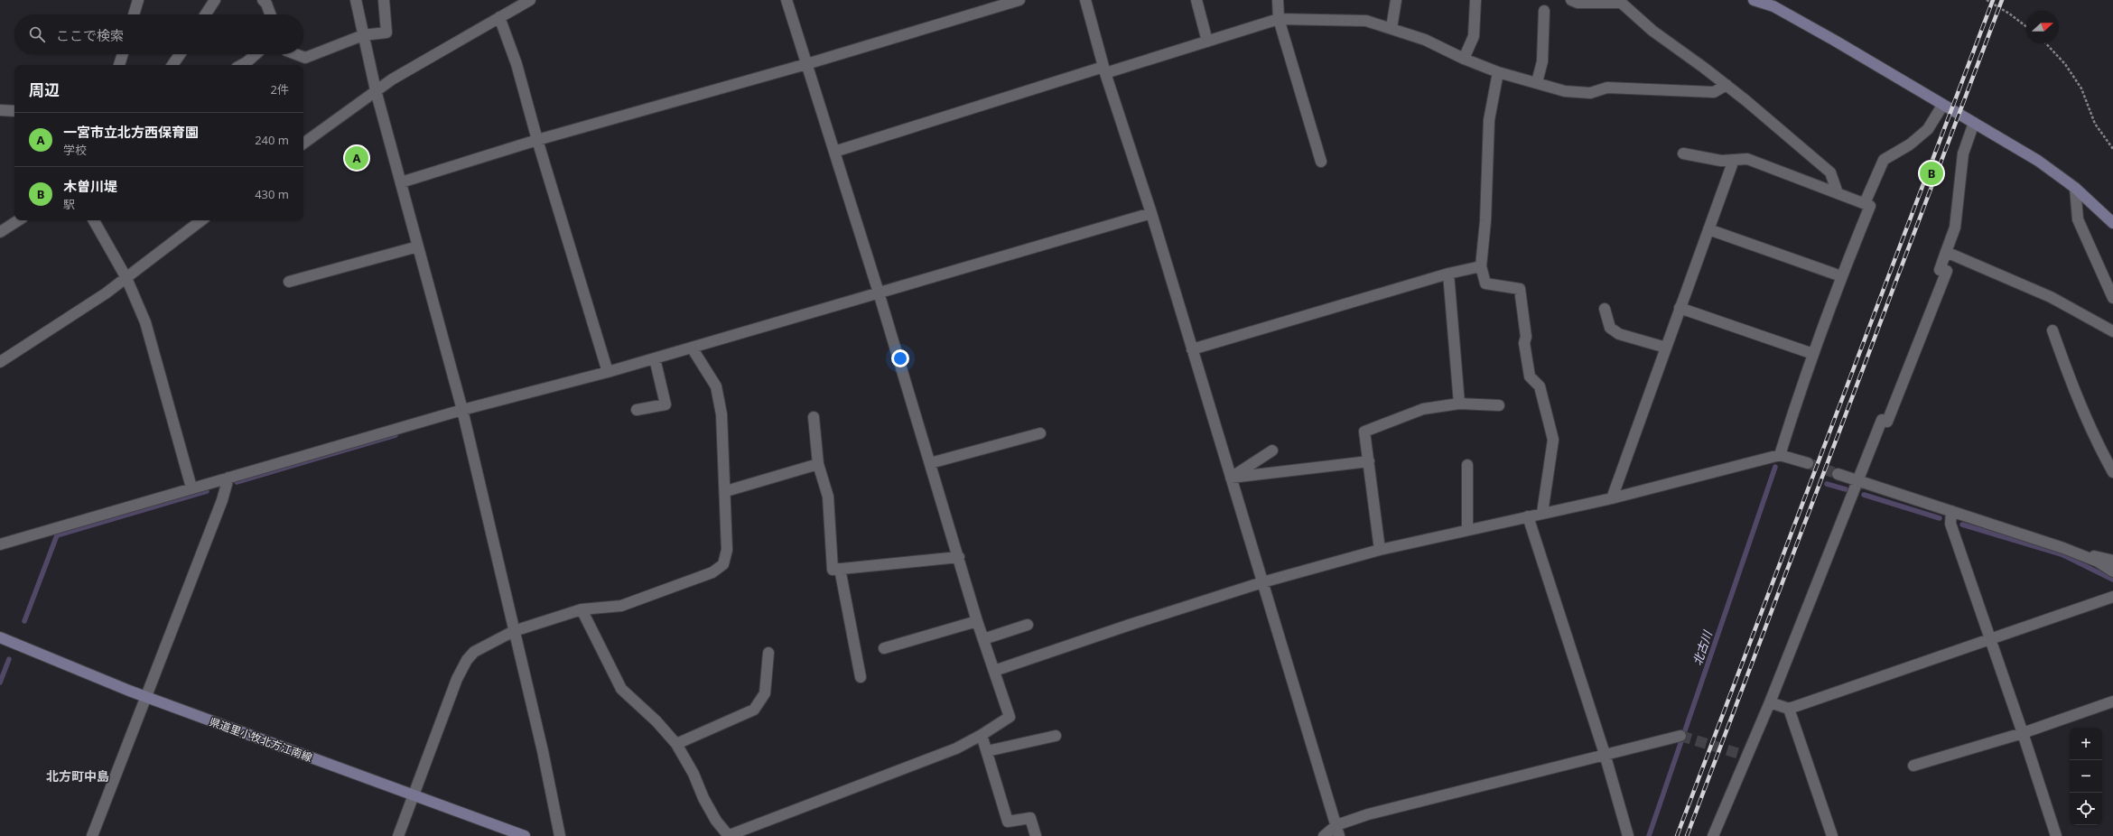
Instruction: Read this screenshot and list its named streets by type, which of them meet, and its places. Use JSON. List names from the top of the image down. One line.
{"streets":{"main road":["県道里小牧北方江南線"]},"districts":["北方町中島"],"water":["北古川"],"north":"right","page":{"search":"ここで検索","heading":["周辺","2件"],"list":[{"mark":"A","name":"一宮市立北方西保育園","note":"学校","value":"240 m"},{"mark":"B","name":"木曽川堤","note":"駅","value":"430 m"}],"pins":["A","B"],"map_buttons":["+","−"]}}
